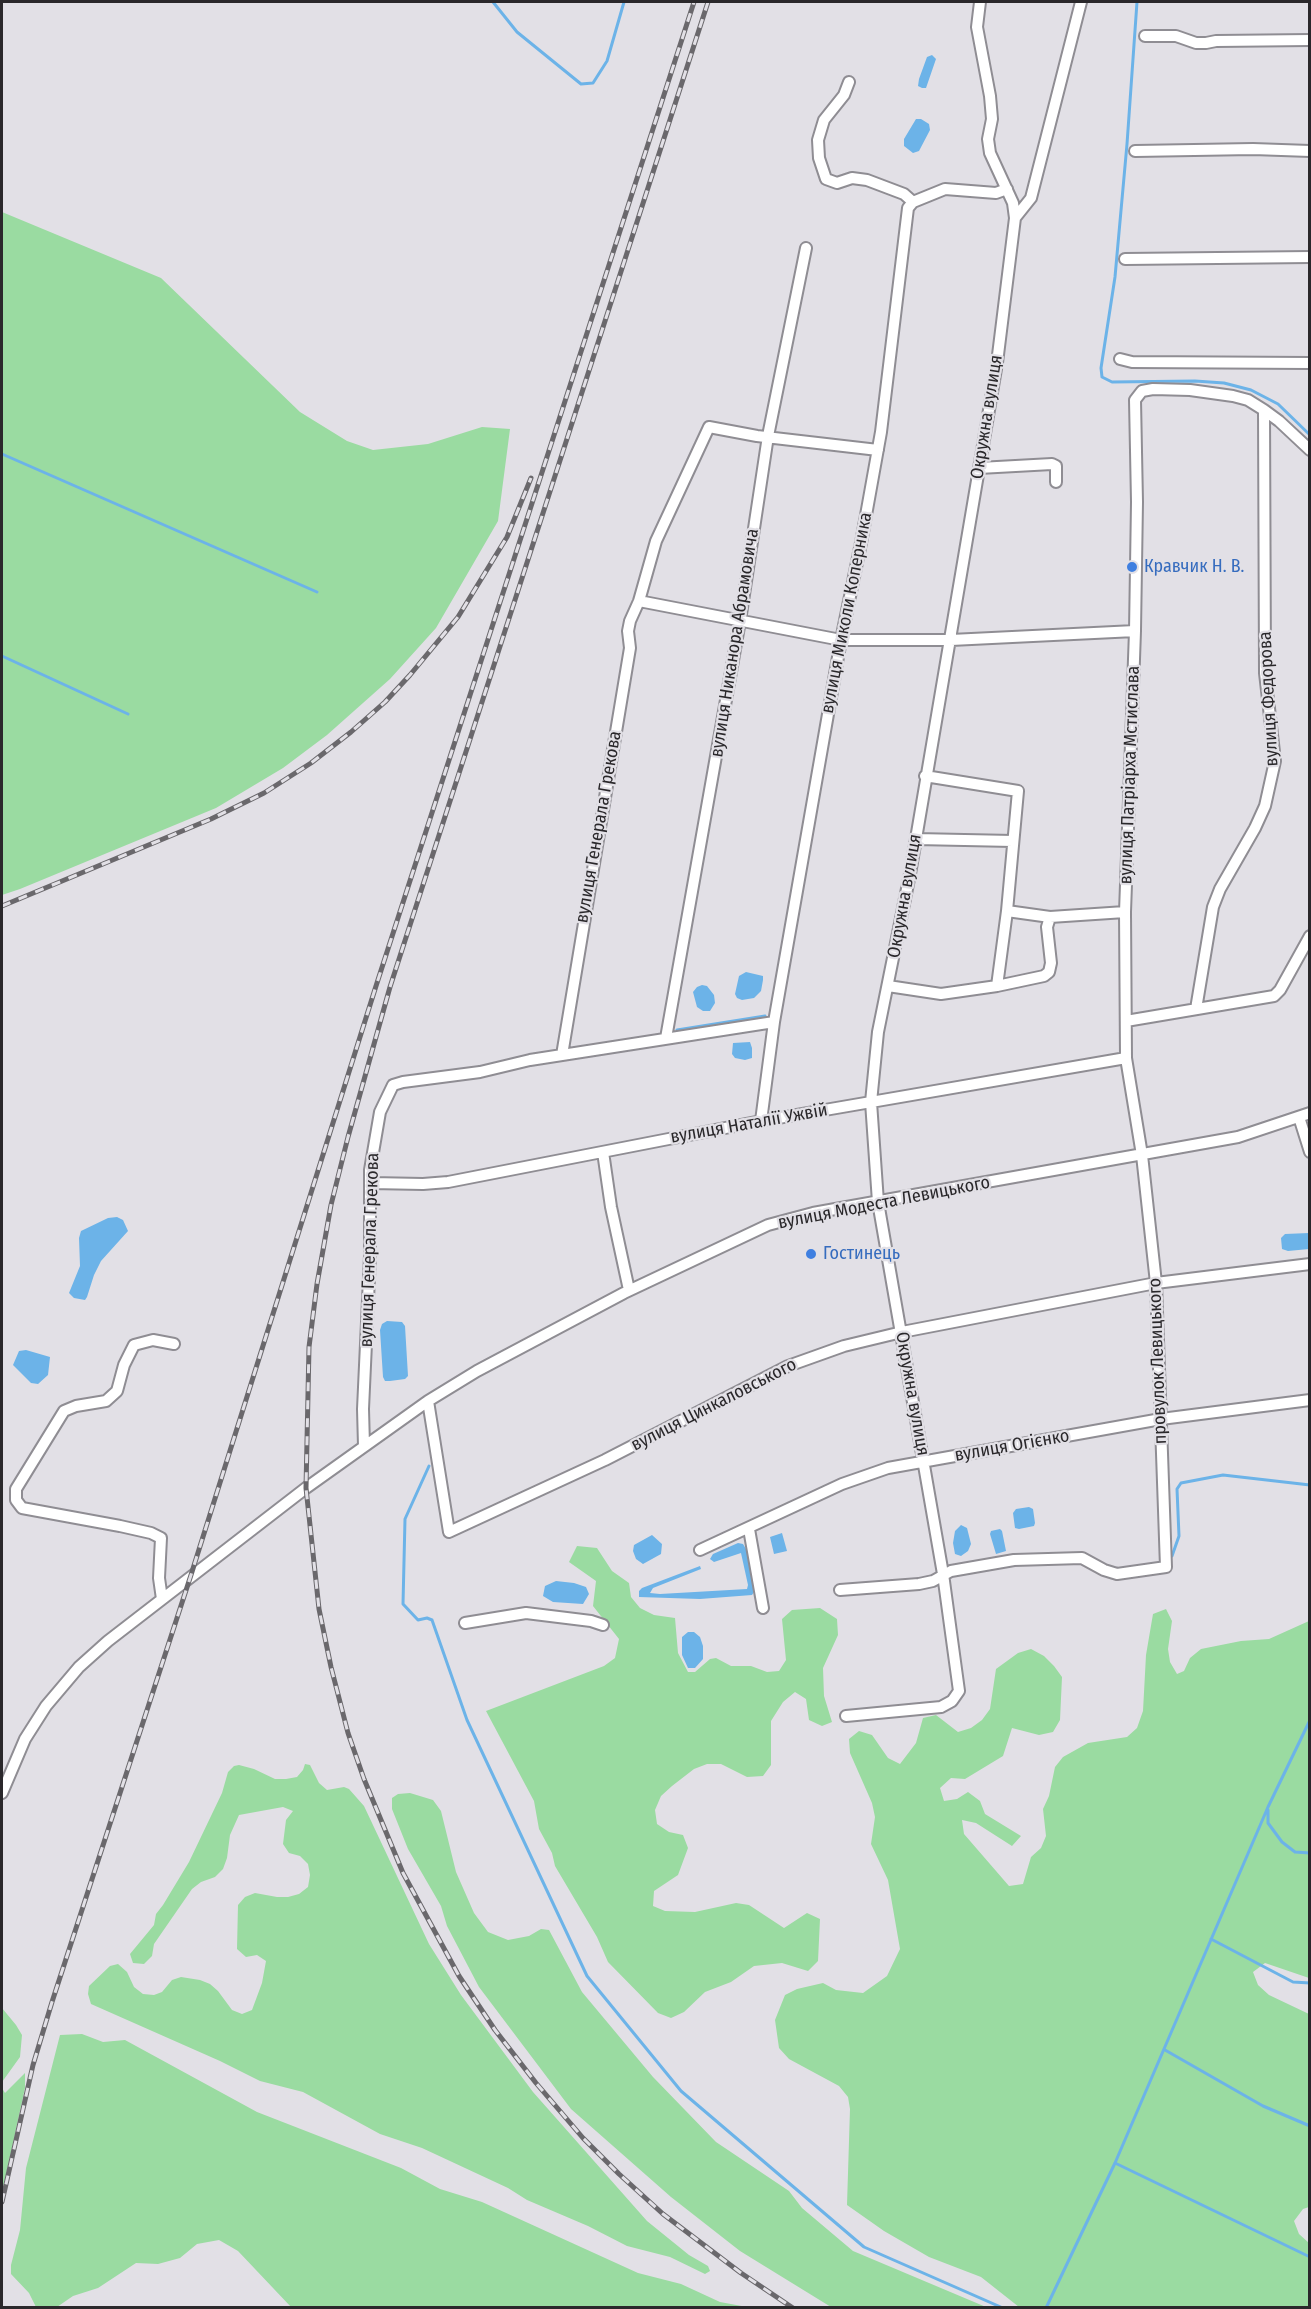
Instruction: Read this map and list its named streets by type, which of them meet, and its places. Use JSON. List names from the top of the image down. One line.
{"streets":{"street":["Окружна вулиця","вулиця Миколи Коперника","вулиця Никанора Абрамовича","вулиця Федорова","вулиця Патріарха Мстислава","вулиця Генерала Грекова","вулиця Наталії Ужвій","вулиця Модеста Левицького","провулок Левицького","вулиця Цинкаловського","вулиця Огієнко"]},"crossings":[["Окружна вулиця","вулиця Наталії Ужвій"],["Окружна вулиця","вулиця Модеста Левицького"],["Окружна вулиця","провулок Левицького"],["Окружна вулиця","вулиця Цинкаловського"],["Окружна вулиця","вулиця Огієнко"],["вулиця Миколи Коперника","вулиця Генерала Грекова"],["вулиця Миколи Коперника","вулиця Наталії Ужвій"],["вулиця Никанора Абрамовича","вулиця Генерала Грекова"],["вулиця Федорова","вулиця Патріарха Мстислава"],["вулиця Патріарха Мстислава","вулиця Наталії Ужвій"],["вулиця Патріарха Мстислава","вулиця Модеста Левицького"],["вулиця Патріарха Мстислава","провулок Левицького"],["вулиця Генерала Грекова","вулиця Наталії Ужвій"],["вулиця Генерала Грекова","вулиця Модеста Левицького"],["вулиця Модеста Левицького","провулок Левицького"],["вулиця Модеста Левицького","вулиця Цинкаловського"],["провулок Левицького","вулиця Цинкаловського"],["провулок Левицького","вулиця Огієнко"]],"places":["Кравчик Н. В.","Гостинець"]}
